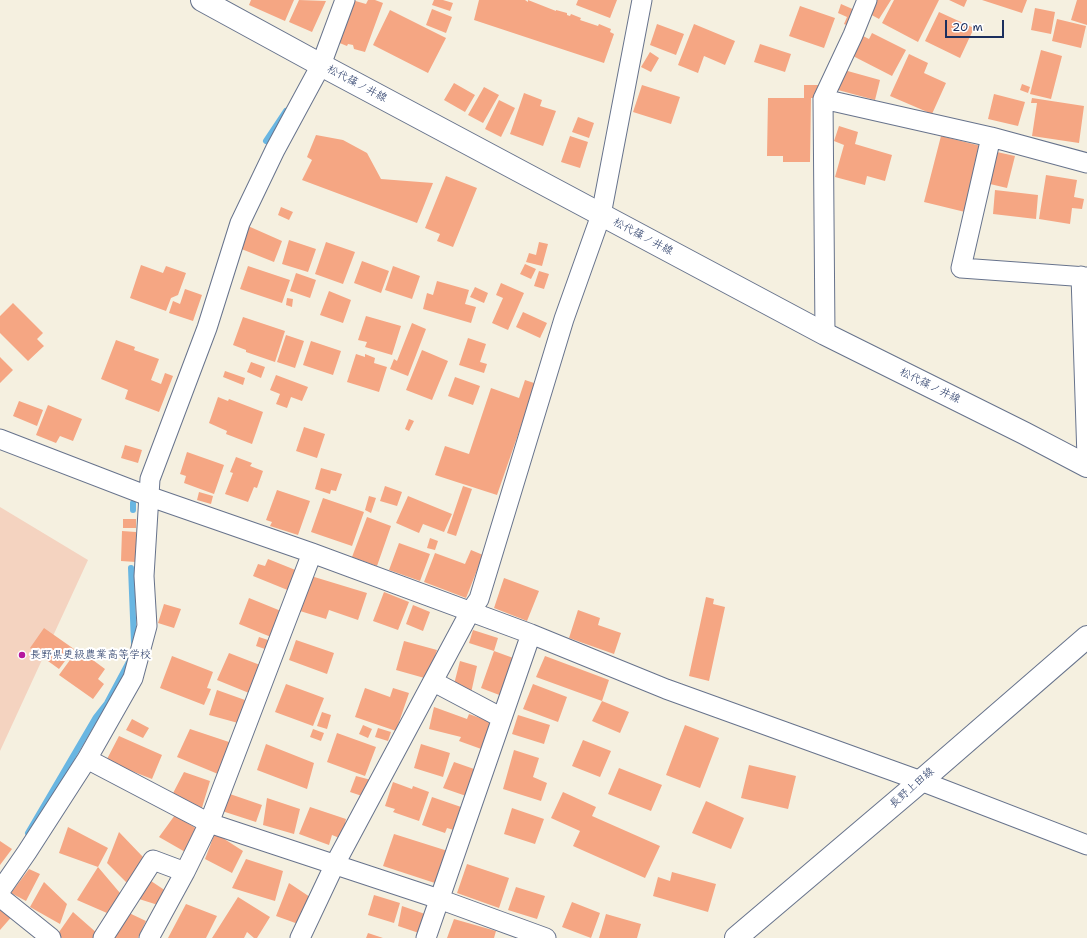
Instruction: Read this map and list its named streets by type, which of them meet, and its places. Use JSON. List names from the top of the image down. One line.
{"streets":{"main road":["松代篠ノ井線","長野上田線"]},"places":["長野県更級農業高等学校"],"scale_bar":"20 m"}
